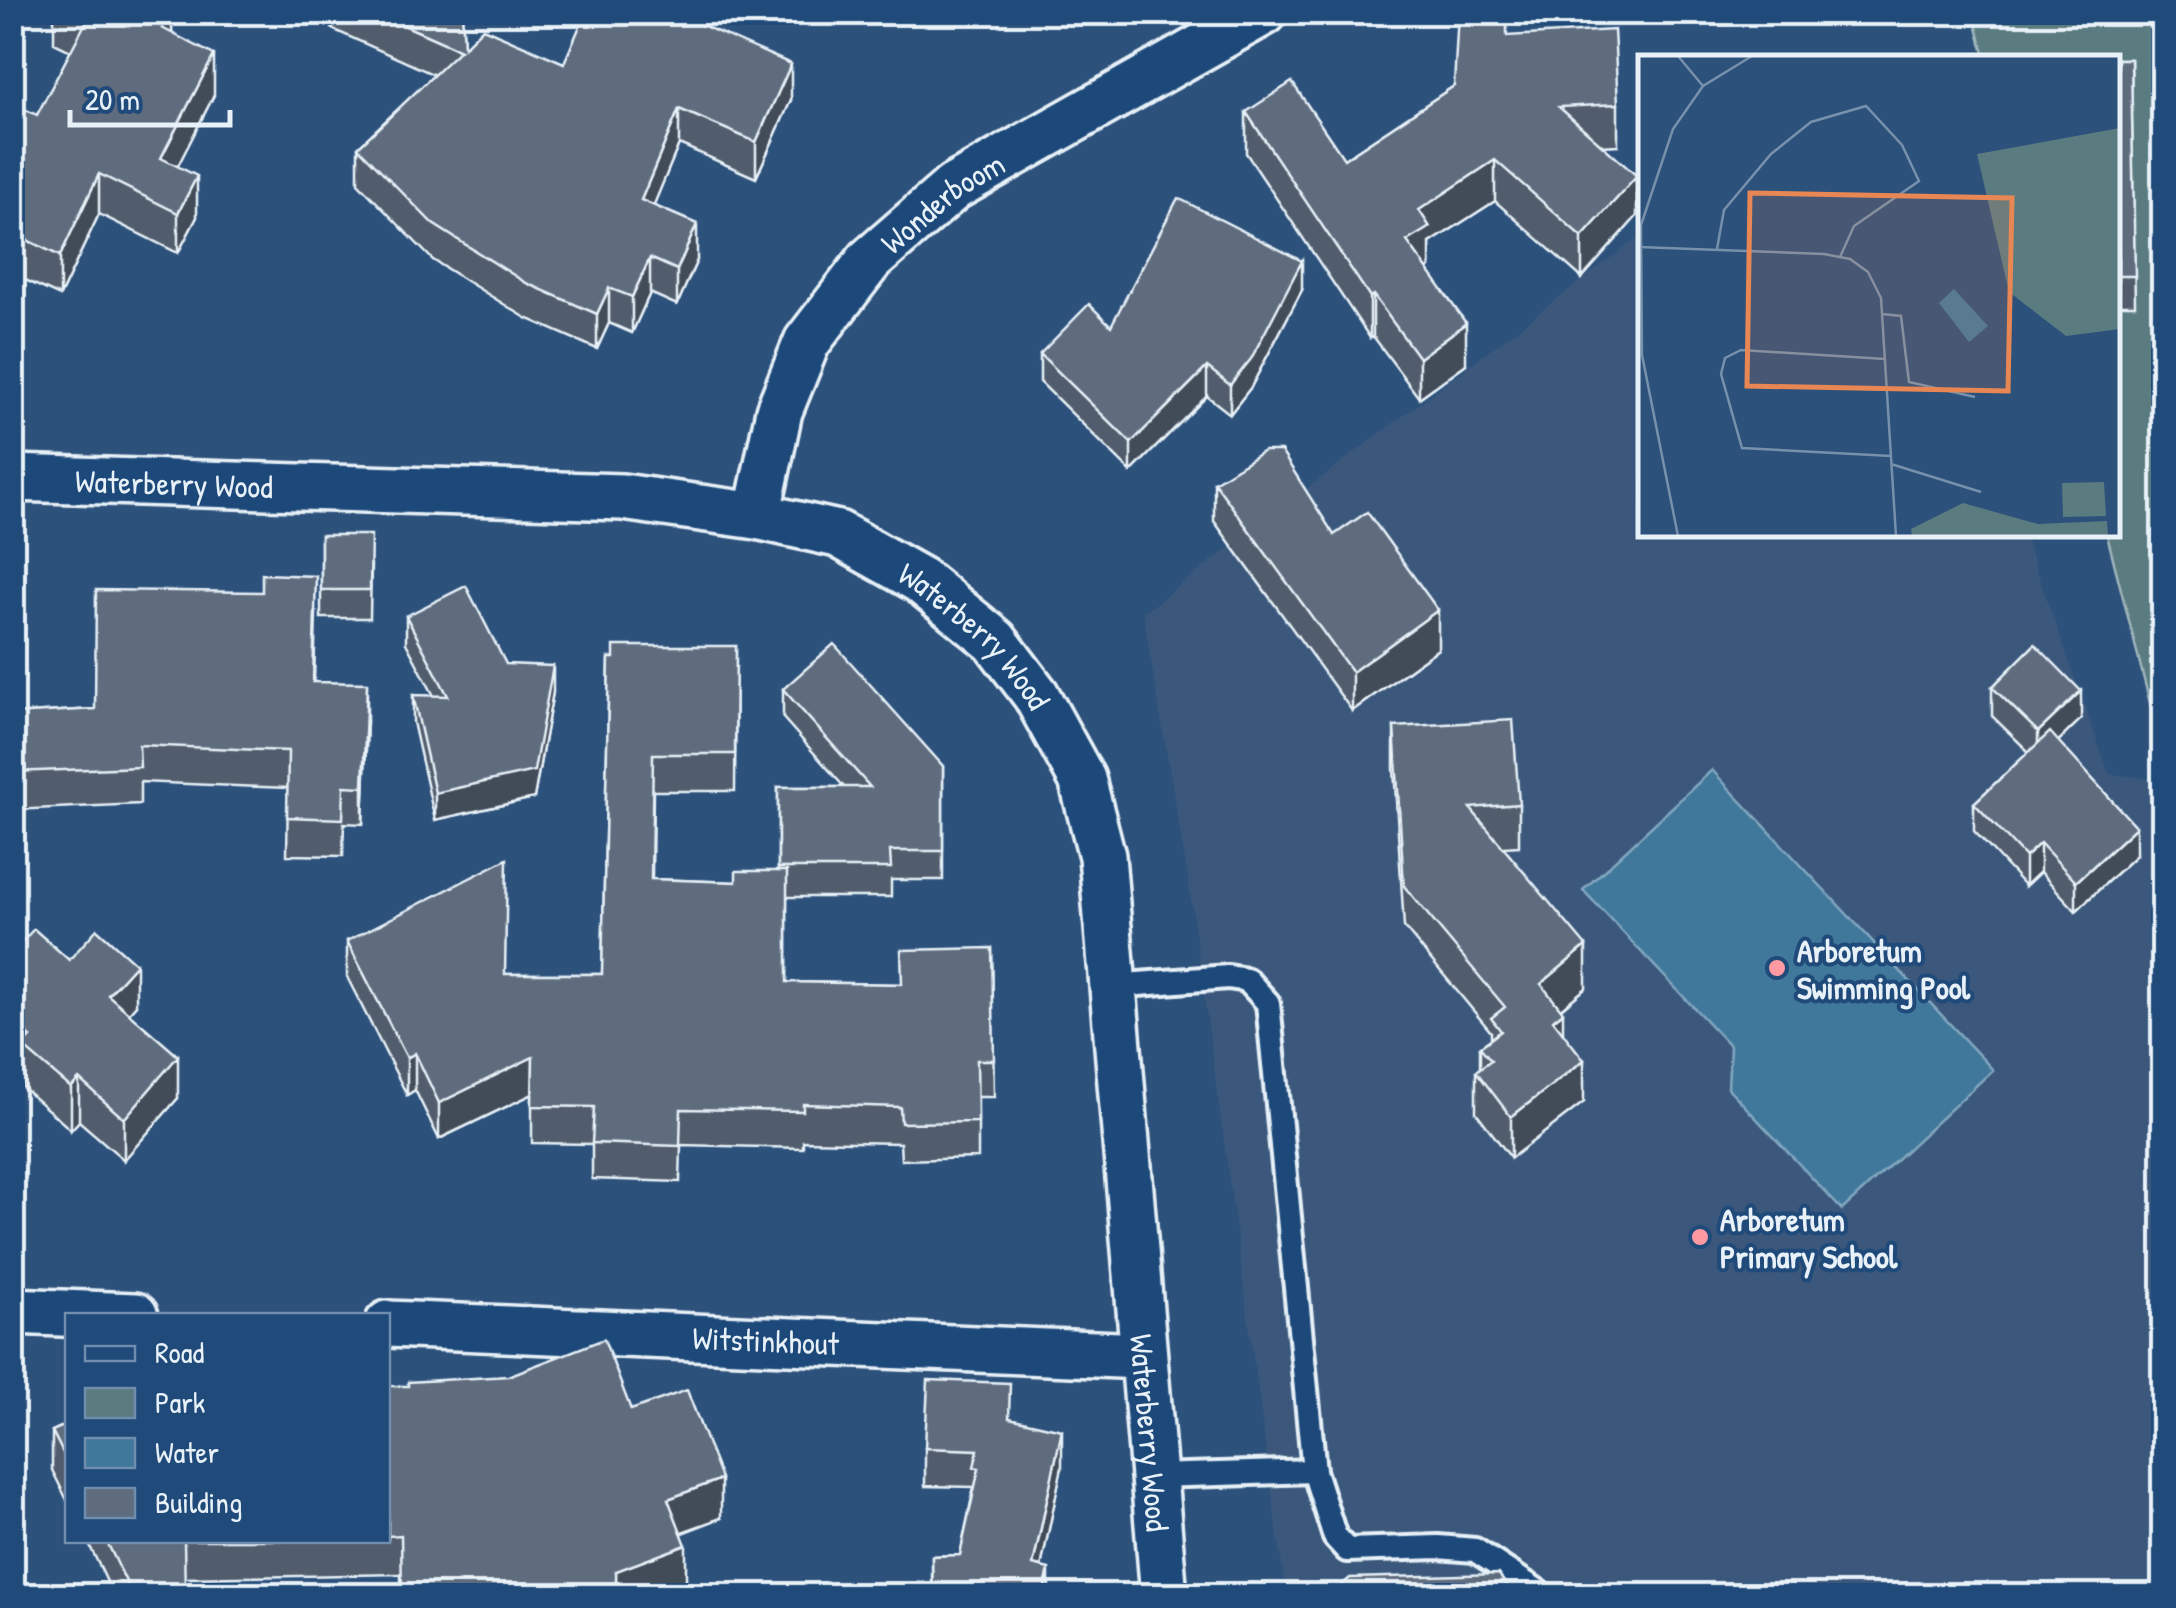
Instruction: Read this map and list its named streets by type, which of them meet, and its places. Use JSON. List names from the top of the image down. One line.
{"streets":{"street":["Wonderboom","Waterberry Wood","Witstinkhout"]},"crossings":[["Wonderboom","Waterberry Wood"],["Waterberry Wood","Witstinkhout"]],"places":["Arboretum Swimming Pool","Arboretum Primary School"],"legend":["Road","Park","Water","Building"],"scale_bar":"20 m"}
